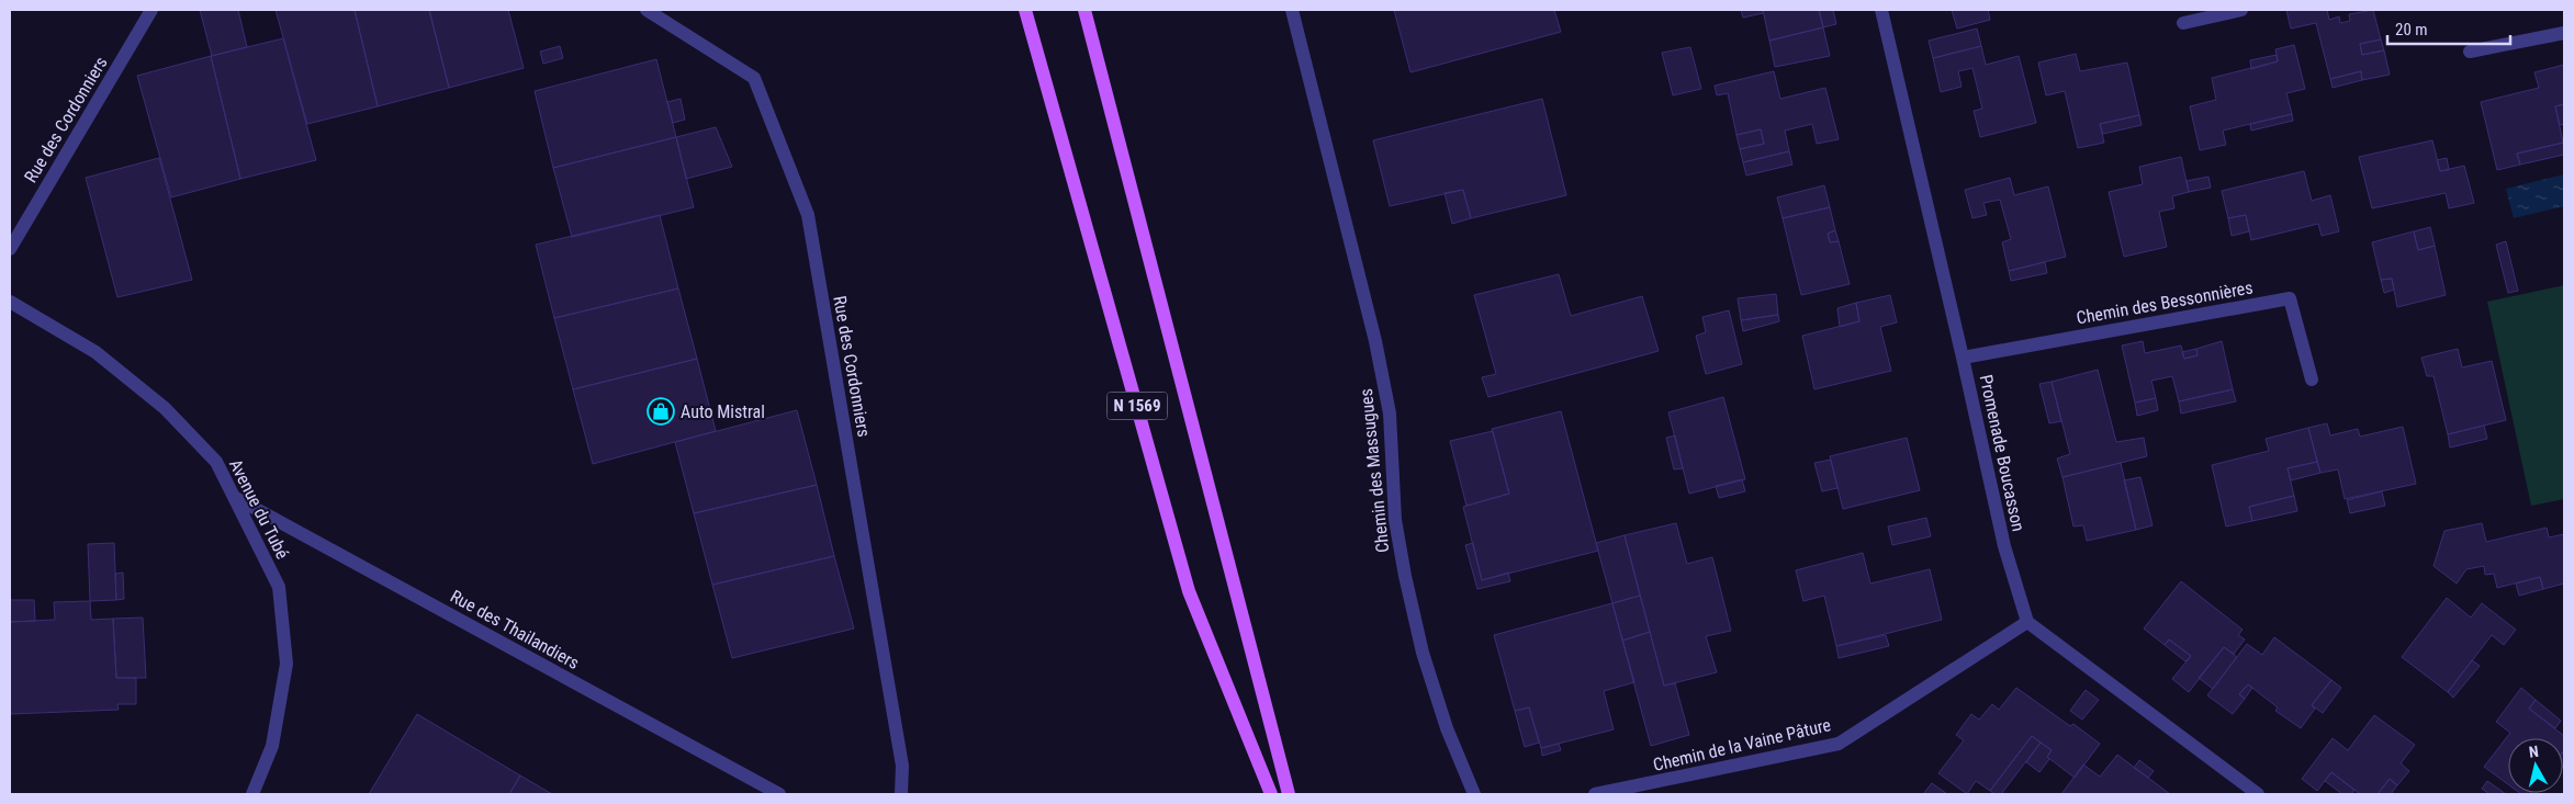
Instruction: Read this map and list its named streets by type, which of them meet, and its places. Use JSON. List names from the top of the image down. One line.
{"streets":{"main road":["N 1569"],"street":["Rue des Cordonniers","Chemin des Bessonnières","Promenade Boucasson","Chemin des Massugues","Avenue du Tubé","Rue des Thailandiers","Chemin de la Vaine Pâture"]},"crossings":[["Chemin des Bessonnières","Promenade Boucasson"],["Promenade Boucasson","Chemin de la Vaine Pâture"],["Avenue du Tubé","Rue des Thailandiers"]],"places":{"shop":["Auto Mistral"]},"scale_bar":"20 m","north":"top"}
